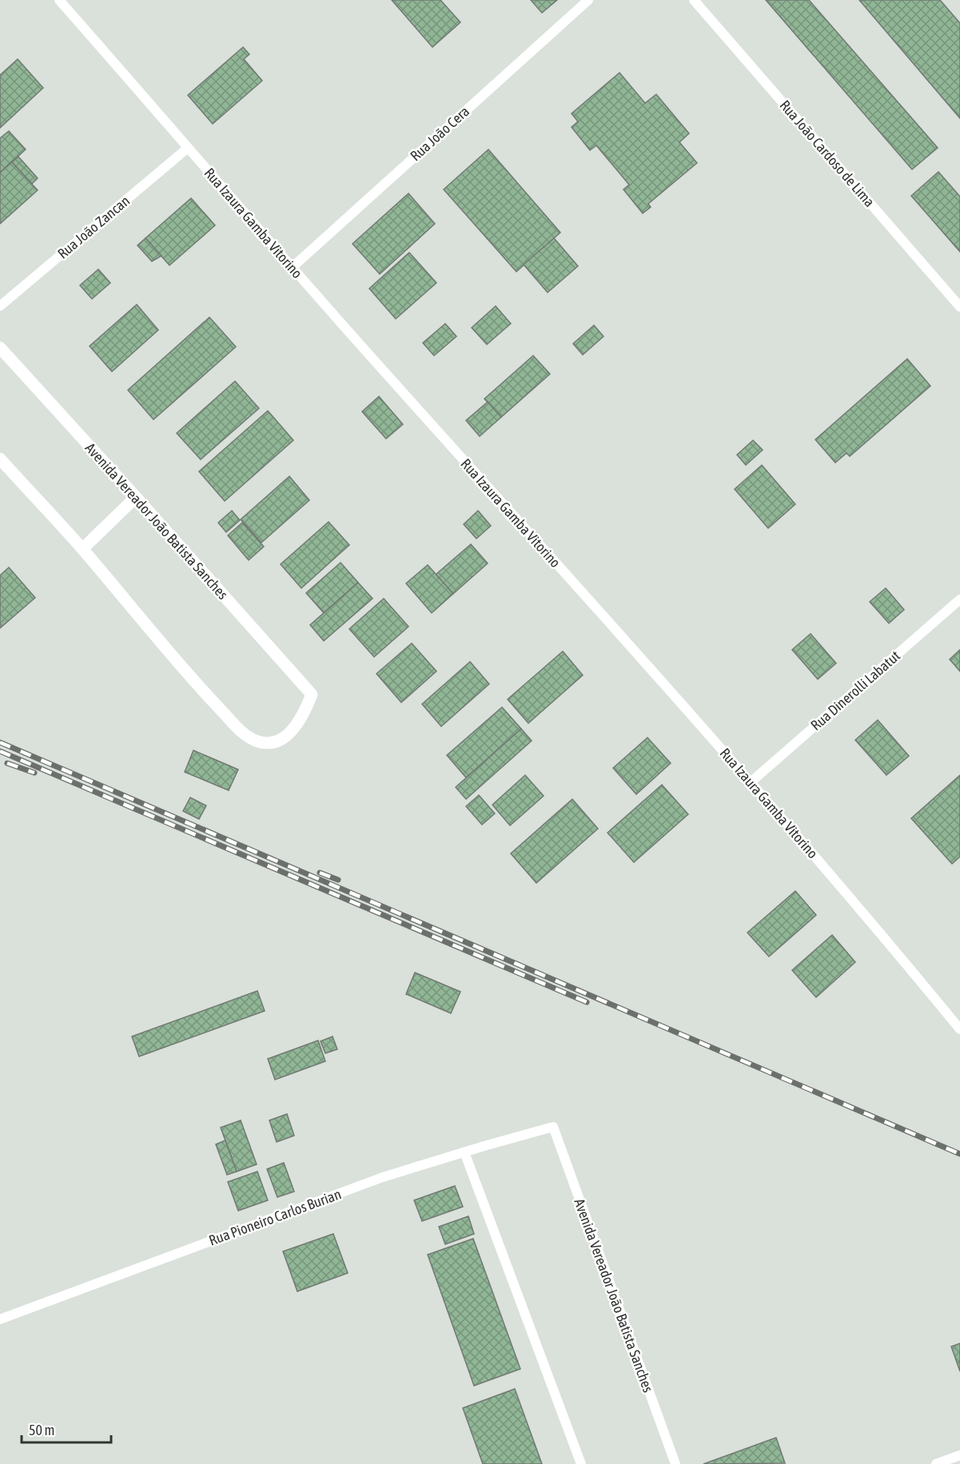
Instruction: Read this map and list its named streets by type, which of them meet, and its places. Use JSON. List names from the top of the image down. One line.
{"streets":{"street":["Rua João Cera","Rua João Cardoso de Lima","Rua Izaura Gamba Vitorino","Rua João Zancan","Avenida Vereador João Batista Sanches","Rua Dinerolli Labatut","Rua Pioneiro Carlos Burian"]},"crossings":[["Rua João Cera","Rua Izaura Gamba Vitorino"],["Rua Izaura Gamba Vitorino","Rua João Zancan"],["Rua Izaura Gamba Vitorino","Rua Dinerolli Labatut"],["Avenida Vereador João Batista Sanches","Rua Pioneiro Carlos Burian"]],"scale_bar":"50 m"}
